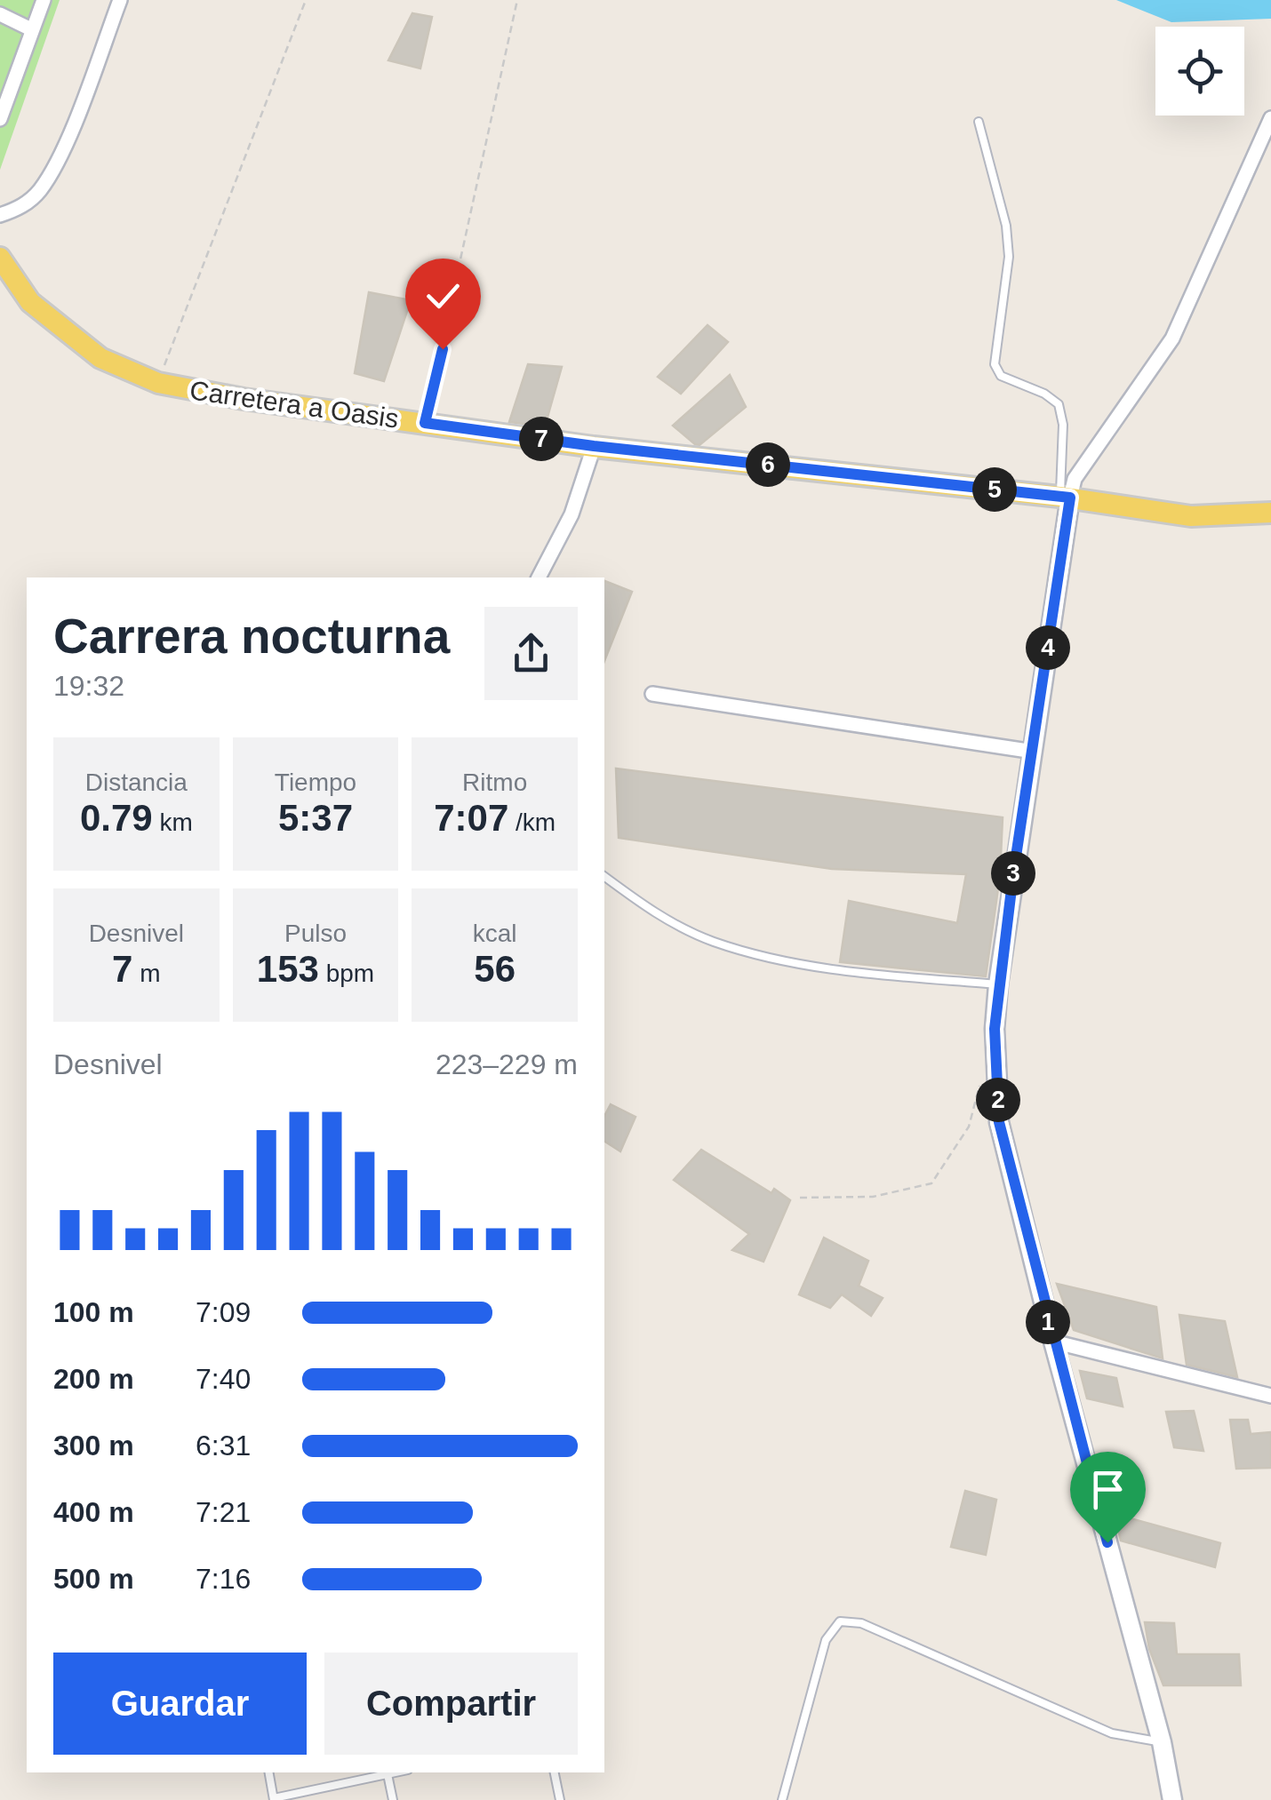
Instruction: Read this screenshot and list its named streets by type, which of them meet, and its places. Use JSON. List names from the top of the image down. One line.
{"streets":{"main road":["Carretera a Oasis"]},"page":{"pins":["7","6","5","4","3","2","1"],"heading":["Carrera nocturna","19:32"],"stats":[["Distancia","0.79 km"],["Tiempo","5:37"],["Ritmo","7:07 /km"],["Desnivel","7 m"],["Pulso","153 bpm"],["kcal","56"]],"chart":["Desnivel","223–229 m"],"list":[{"name":"100 m","note":"7:09"},{"name":"200 m","note":"7:40"},{"name":"300 m","note":"6:31"},{"name":"400 m","note":"7:21"},{"name":"500 m","note":"7:16"}],"buttons":["Guardar","Compartir"]}}
